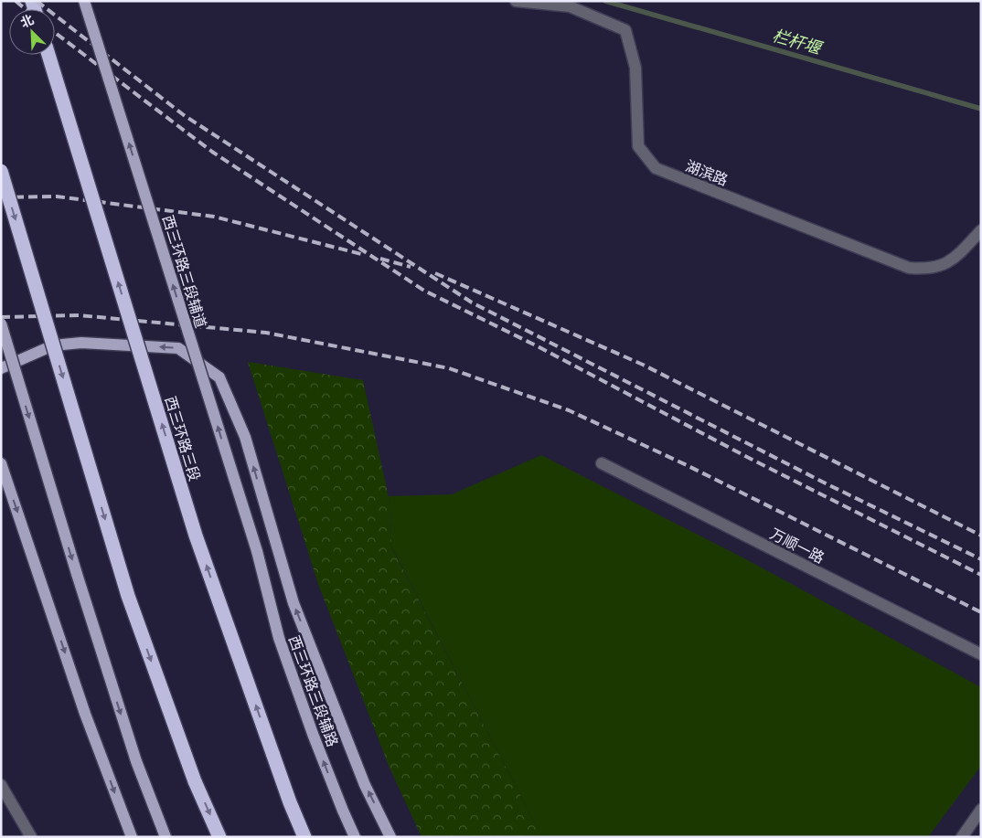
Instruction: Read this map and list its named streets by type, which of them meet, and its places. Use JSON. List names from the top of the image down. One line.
{"streets":{"highway":["西三环路三段"],"main road":["西三环路三段辅道","西三环路三段辅路"],"street":["湖滨路","万顺一路"]},"crossings":[["西三环路三段辅道","西三环路三段辅路"]],"one_way":["西三环路三段辅道","西三环路三段辅路"],"water":["栏杆堰"],"north":"top left"}
